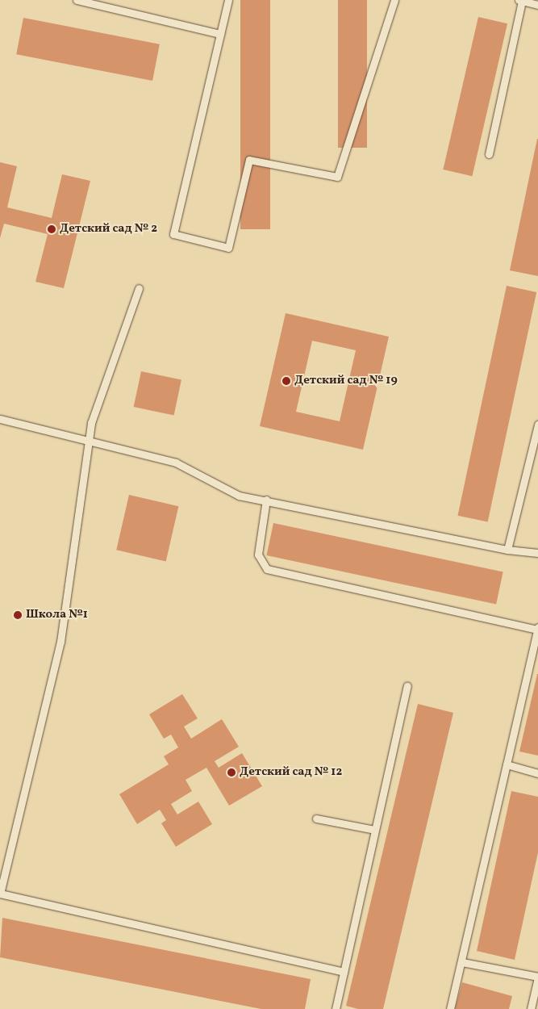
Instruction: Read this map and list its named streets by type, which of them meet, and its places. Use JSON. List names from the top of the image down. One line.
{"places":["Детский сад № 2","Детский сад № 19","Школа №1","Детский сад № 12"]}
